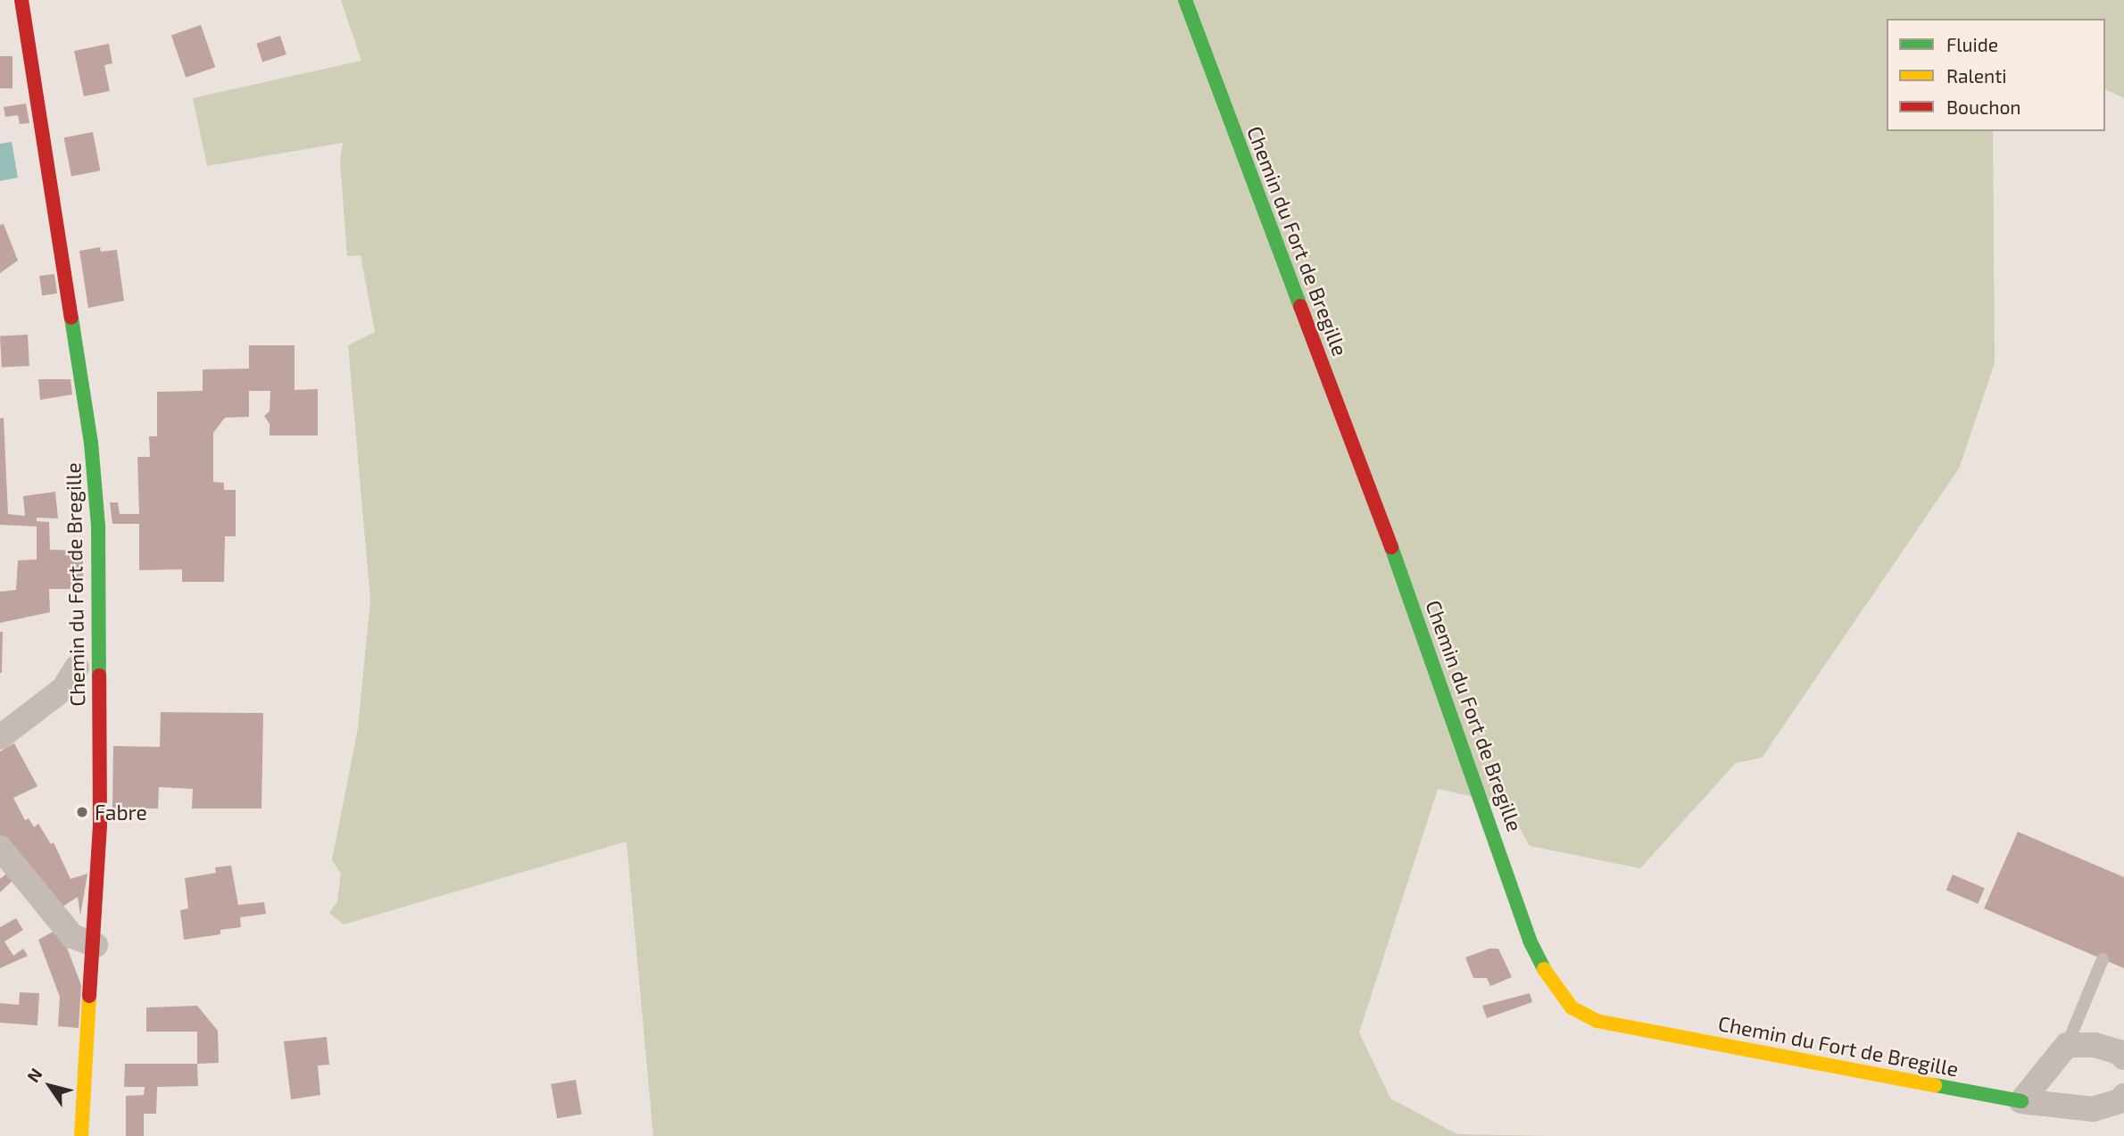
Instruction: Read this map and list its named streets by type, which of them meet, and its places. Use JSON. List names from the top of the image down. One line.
{"streets":{"street":["Chemin du Fort de Bregille"]},"places":["Fabre"],"legend":["Fluide","Ralenti","Bouchon"],"north":"top left"}
